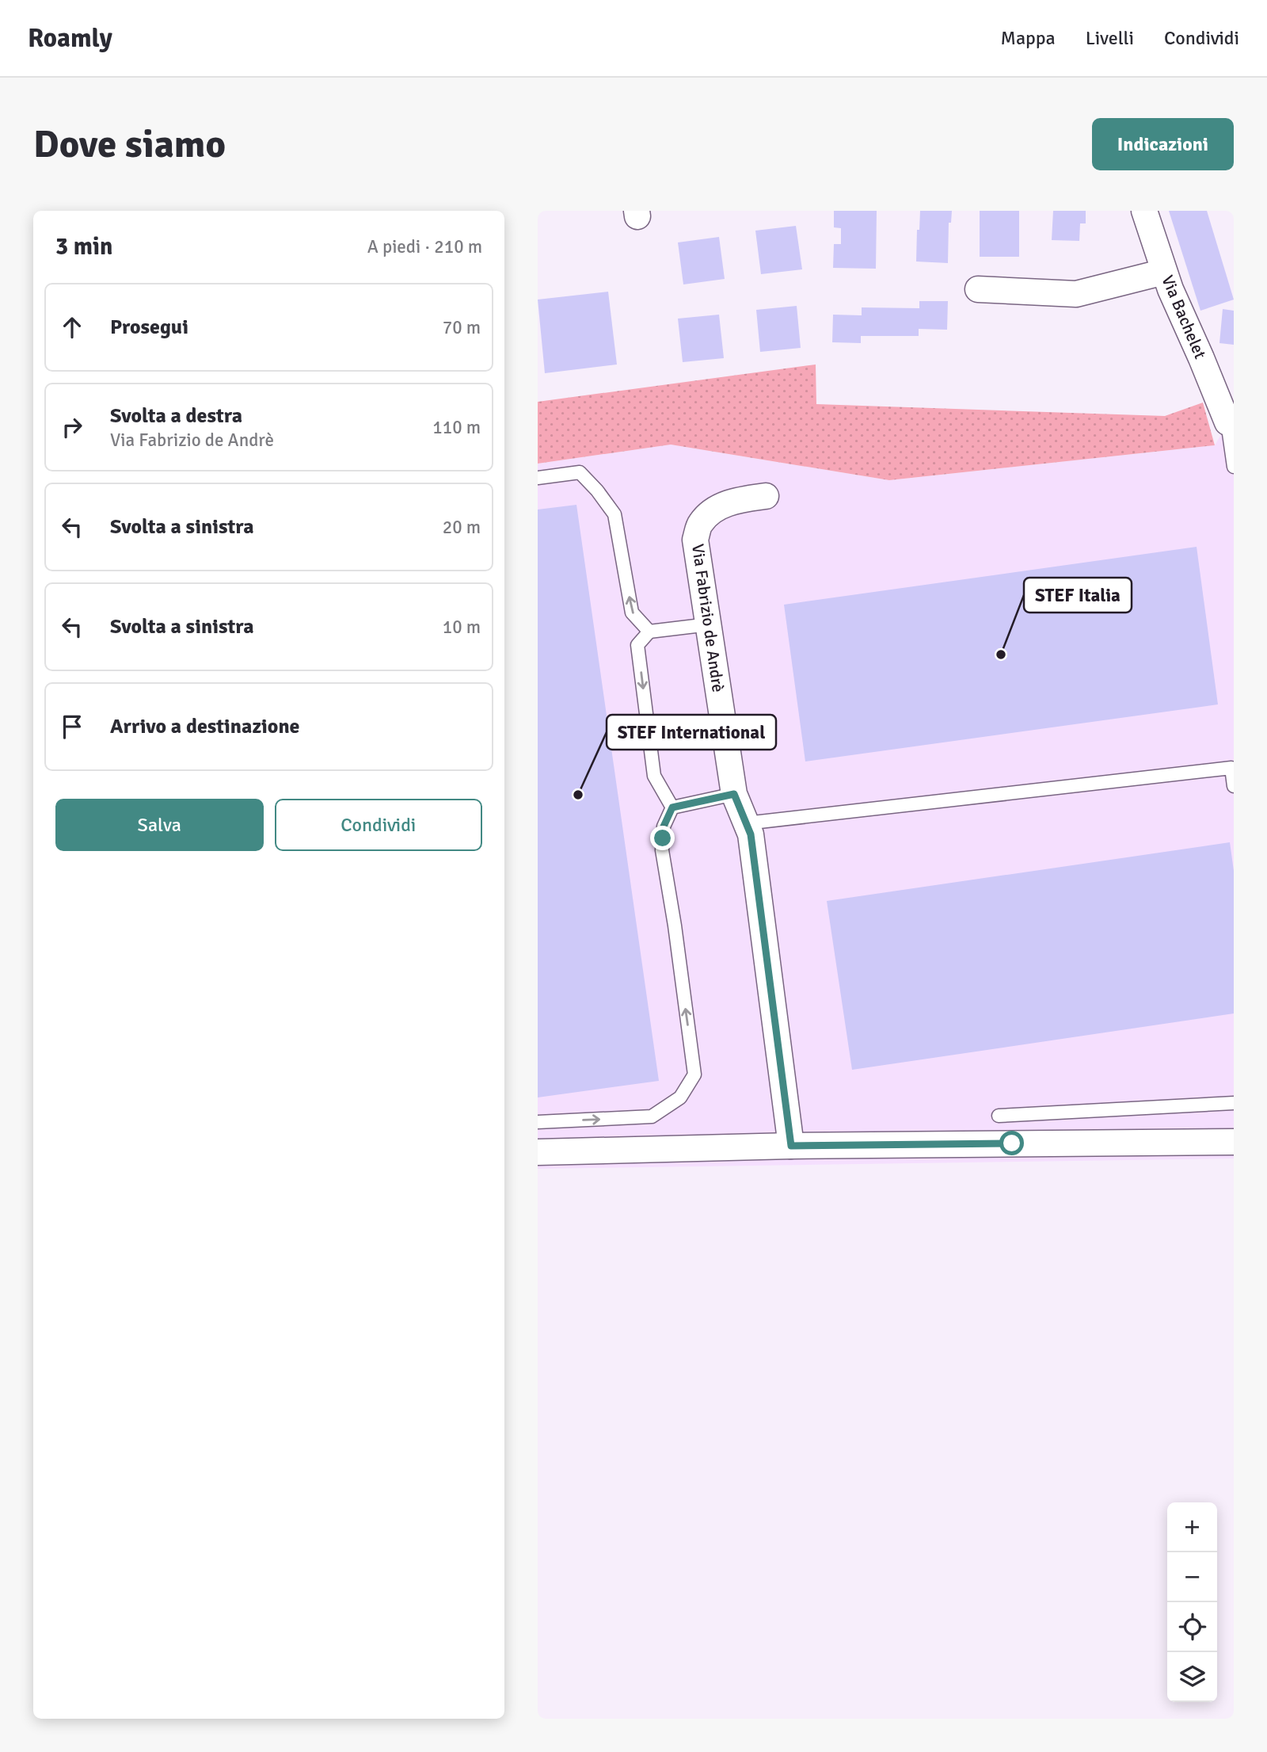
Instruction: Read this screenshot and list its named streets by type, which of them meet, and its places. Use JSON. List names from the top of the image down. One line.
{"streets":{"street":["Via Bachelet","Via Fabrizio de Andrè"]},"places":["STEF Italia","STEF International"],"page":{"header":"Roamly","nav":["Mappa","Livelli","Condividi"],"buttons":["Indicazioni",["Salva","Condividi"]],"title":"Dove siamo","heading":["3 min","A piedi · 210 m"],"list":[["Prosegui","70 m"],["Svolta a destra","Via Fabrizio de Andrè","110 m"],["Svolta a sinistra","20 m"],["Svolta a sinistra","10 m"],"Arrivo a destinazione"],"map_buttons":["+","−"]}}
